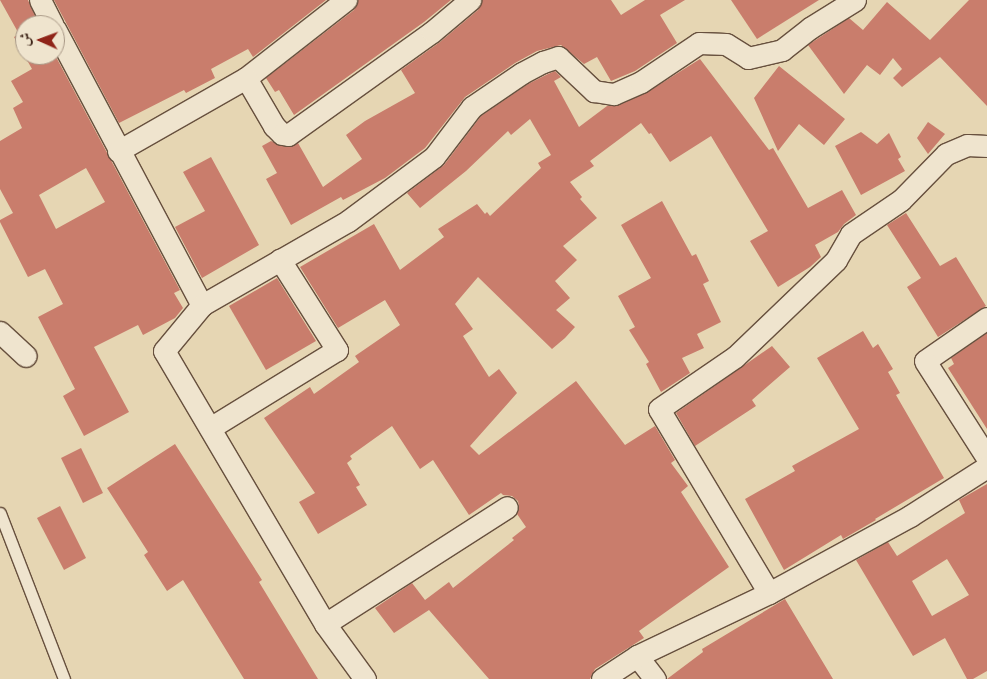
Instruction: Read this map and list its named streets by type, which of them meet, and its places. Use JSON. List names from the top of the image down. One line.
{"north":"left"}
